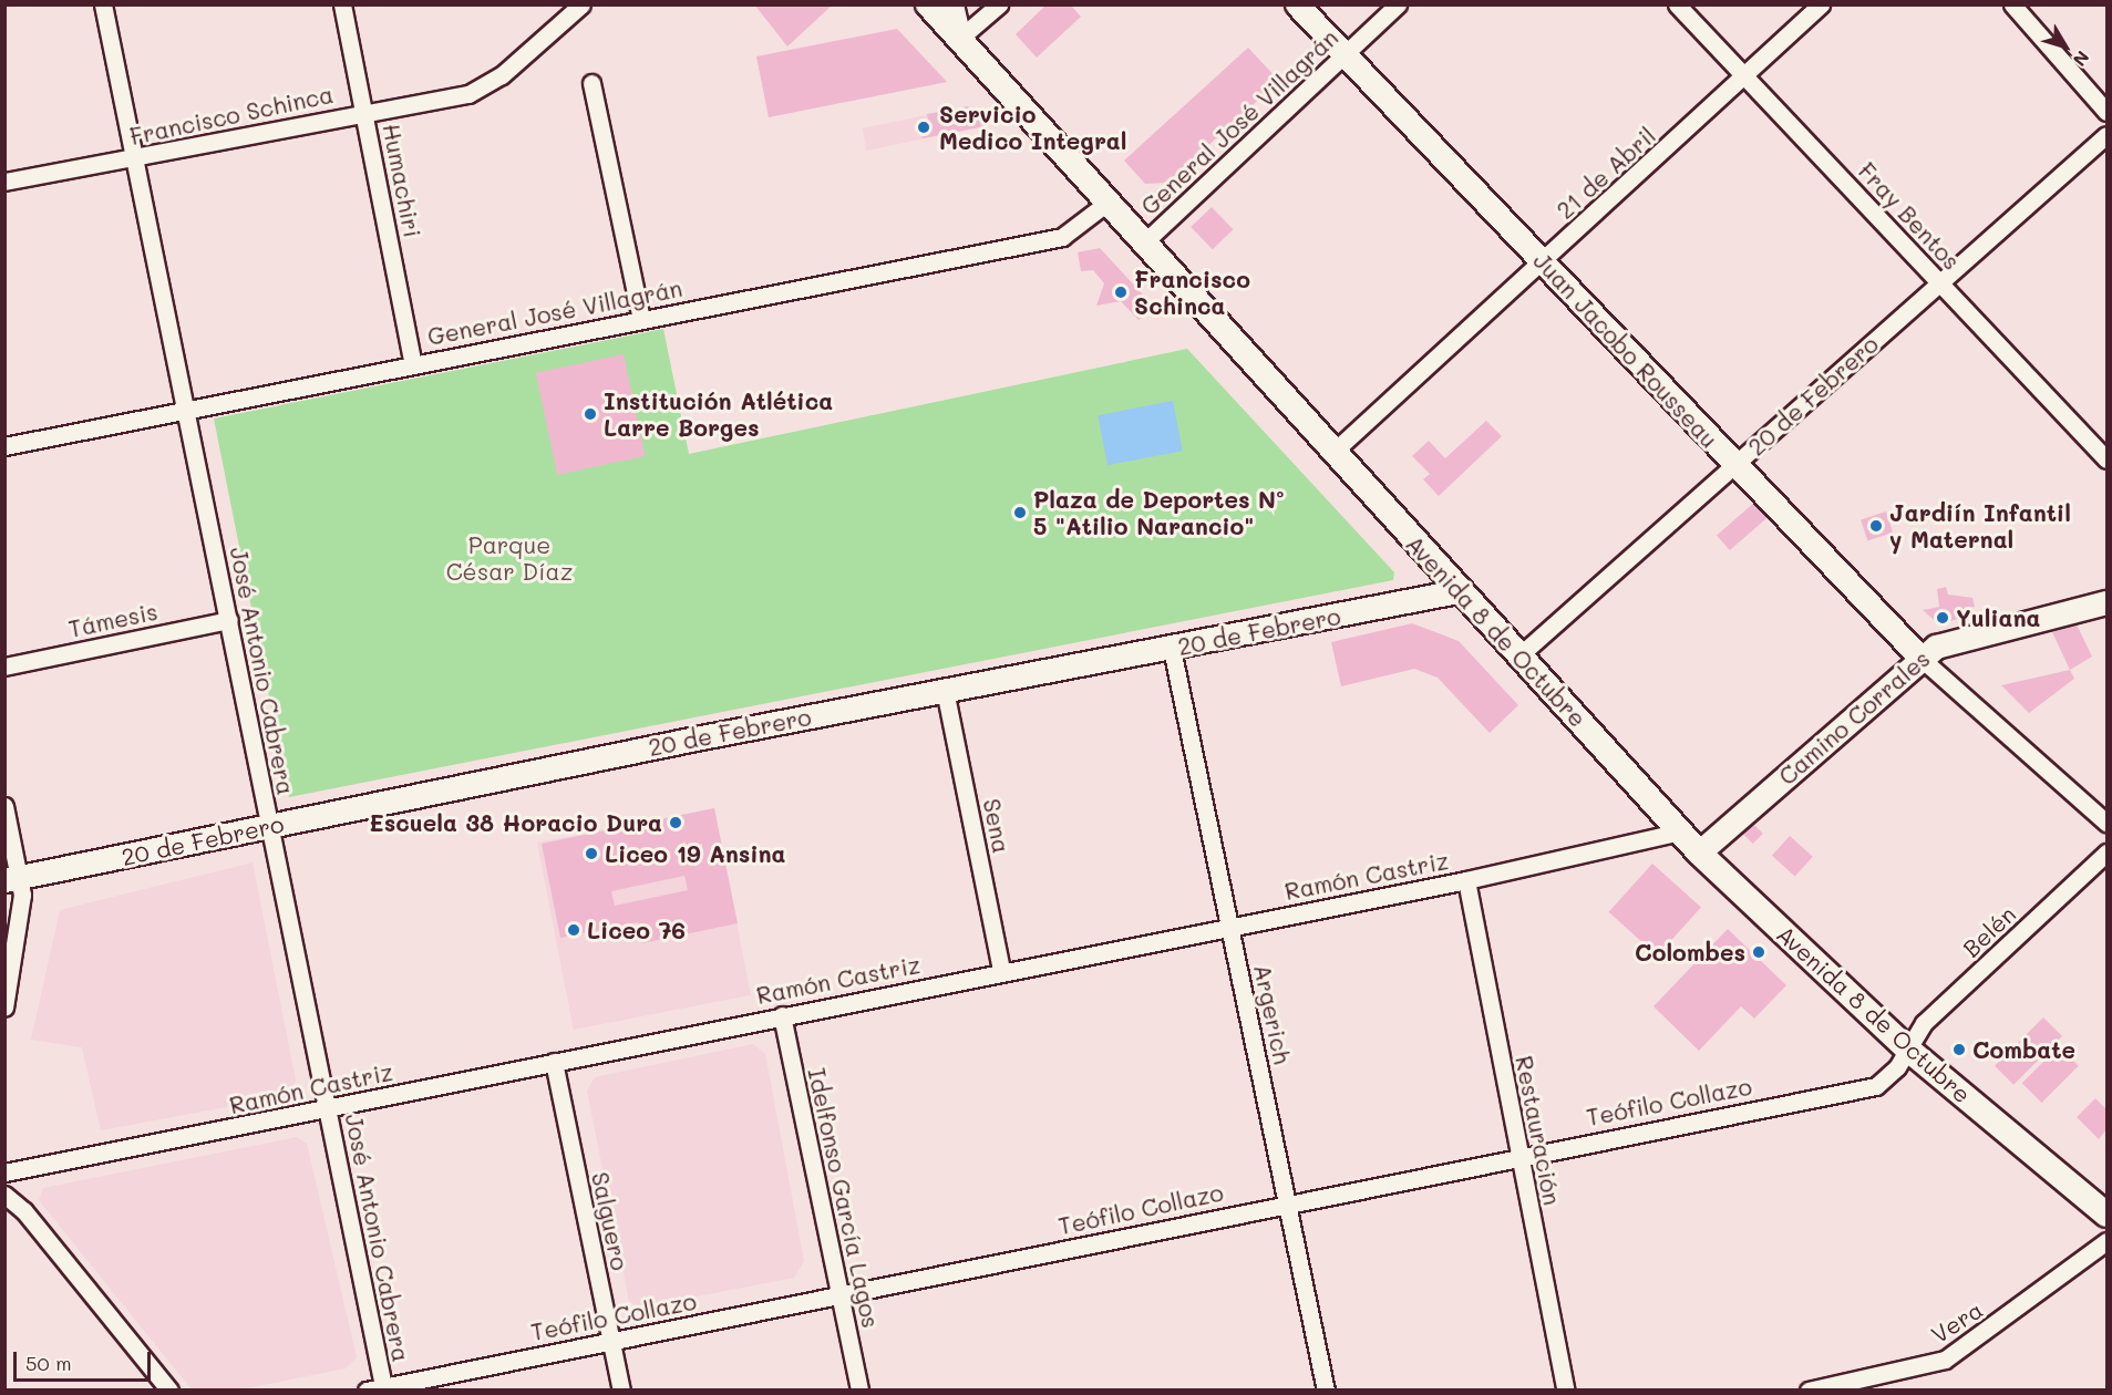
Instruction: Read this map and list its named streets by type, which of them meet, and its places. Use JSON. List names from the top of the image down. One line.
{"streets":{"main road":["Juan Jacobo Rousseau","20 de Febrero","Avenida 8 de Octubre","Camino Corrales"],"street":["Francisco Schinca","General José Villagrán","21 de Abril","Humachiri","Fray Bentos","Támesis","José Antonio Cabrera","Sena","Ramón Castriz","Belén","Argerich","Teófilo Collazo","Restauración","Idelfonso García Lagos","Salguero","Vera"]},"crossings":[["Francisco Schinca","Humachiri"],["Francisco Schinca","José Antonio Cabrera"],["General José Villagrán","Humachiri"],["General José Villagrán","Juan Jacobo Rousseau"],["General José Villagrán","Avenida 8 de Octubre"],["General José Villagrán","José Antonio Cabrera"],["21 de Abril","Fray Bentos"],["21 de Abril","Juan Jacobo Rousseau"],["21 de Abril","Avenida 8 de Octubre"],["Fray Bentos","20 de Febrero"],["Juan Jacobo Rousseau","20 de Febrero"],["Juan Jacobo Rousseau","Camino Corrales"],["20 de Febrero","Avenida 8 de Octubre"],["20 de Febrero","José Antonio Cabrera"],["20 de Febrero","Sena"],["20 de Febrero","Argerich"],["Támesis","José Antonio Cabrera"],["Avenida 8 de Octubre","Camino Corrales"],["Avenida 8 de Octubre","Ramón Castriz"],["Avenida 8 de Octubre","Belén"],["Avenida 8 de Octubre","Teófilo Collazo"],["José Antonio Cabrera","Ramón Castriz"],["José Antonio Cabrera","Teófilo Collazo"],["Sena","Ramón Castriz"],["Ramón Castriz","Argerich"],["Ramón Castriz","Restauración"],["Ramón Castriz","Idelfonso García Lagos"],["Ramón Castriz","Salguero"],["Belén","Teófilo Collazo"],["Argerich","Teófilo Collazo"],["Teófilo Collazo","Restauración"],["Teófilo Collazo","Idelfonso García Lagos"],["Teófilo Collazo","Salguero"]],"parks":["Parque César Díaz"],"places":["Servicio Medico Integral","Francisco Schinca","Institución Atlética Larre Borges","Plaza de Deportes Nº 5 \"Atilio Narancio\"","Jardiín Infantil y Maternal","Yuliana","Escuela 38 Horacio Dura","Liceo 19 Ansina","Liceo 76","Colombes","Combate"],"scale_bar":"50 m","north":"bottom right"}
